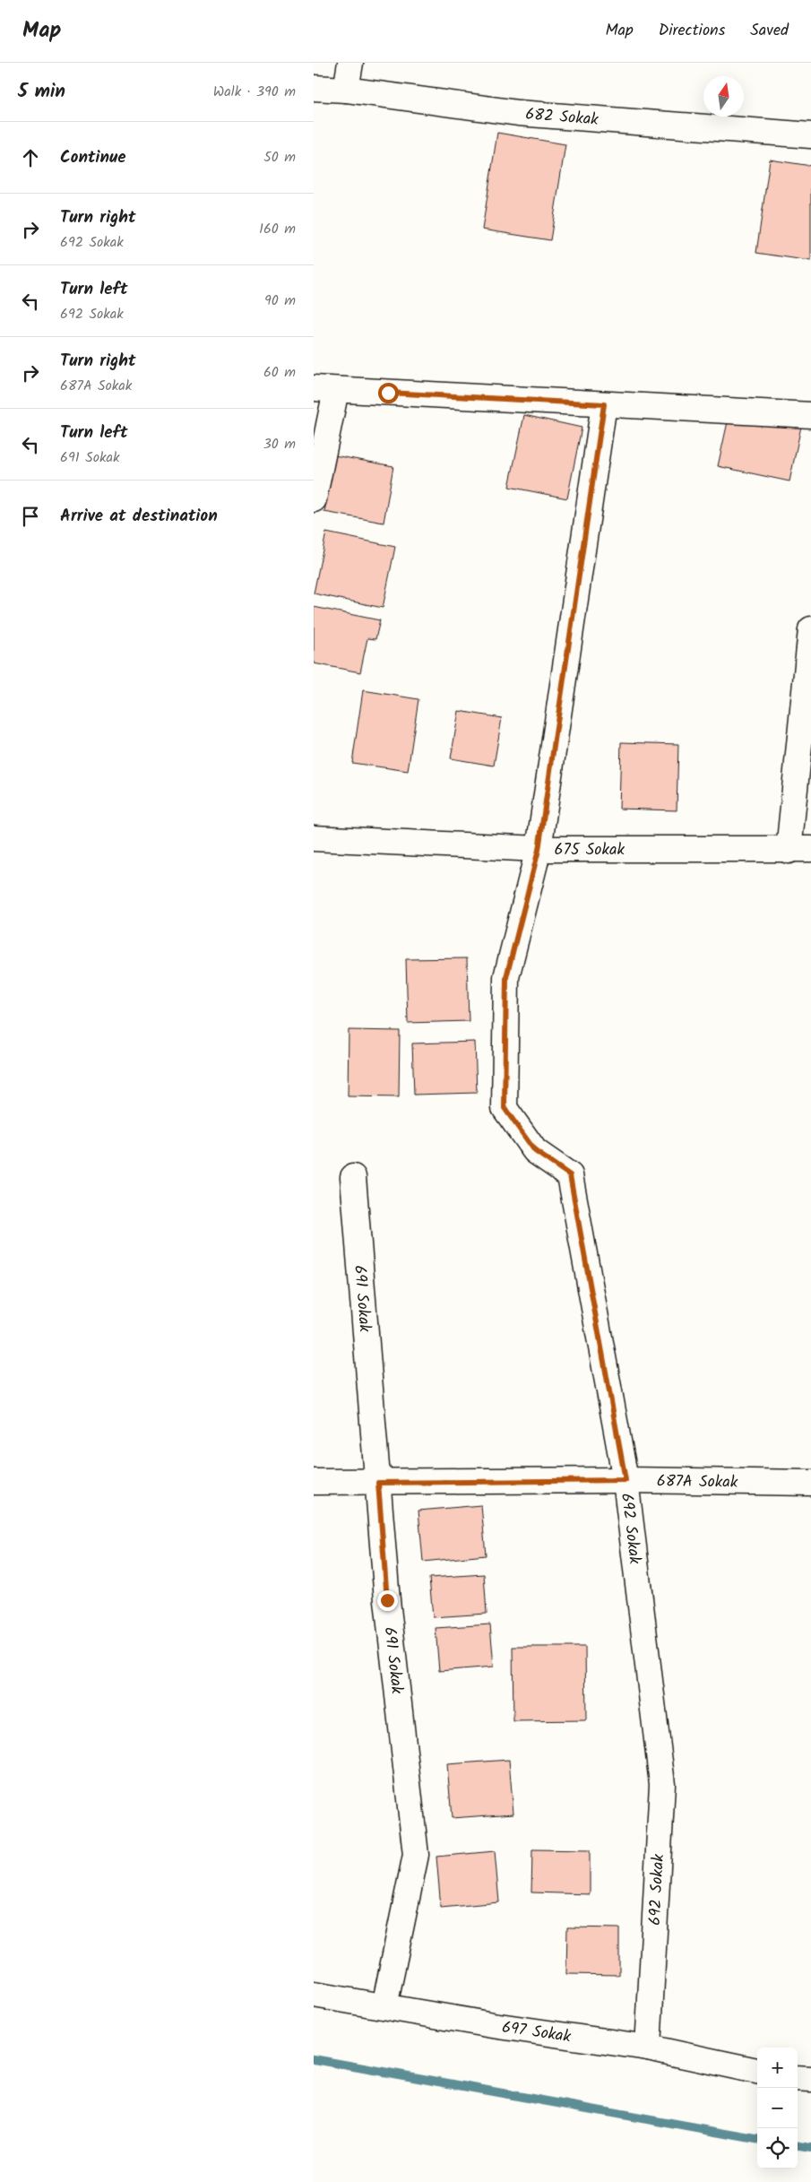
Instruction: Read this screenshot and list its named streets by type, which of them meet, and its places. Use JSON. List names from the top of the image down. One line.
{"streets":{"street":["682 Sokak","675 Sokak","691 Sokak","687A Sokak","692 Sokak","697 Sokak"]},"crossings":[["675 Sokak","692 Sokak"],["691 Sokak","687A Sokak"],["691 Sokak","697 Sokak"],["687A Sokak","692 Sokak"],["692 Sokak","697 Sokak"]],"north":"top","page":{"header":"Map","nav":["Map","Directions","Saved"],"heading":["5 min","Walk · 390 m"],"list":[["Continue","50 m"],["Turn right","692 Sokak","160 m"],["Turn left","692 Sokak","90 m"],["Turn right","687A Sokak","60 m"],["Turn left","691 Sokak","30 m"],"Arrive at destination"],"map_buttons":["+","−"]}}
